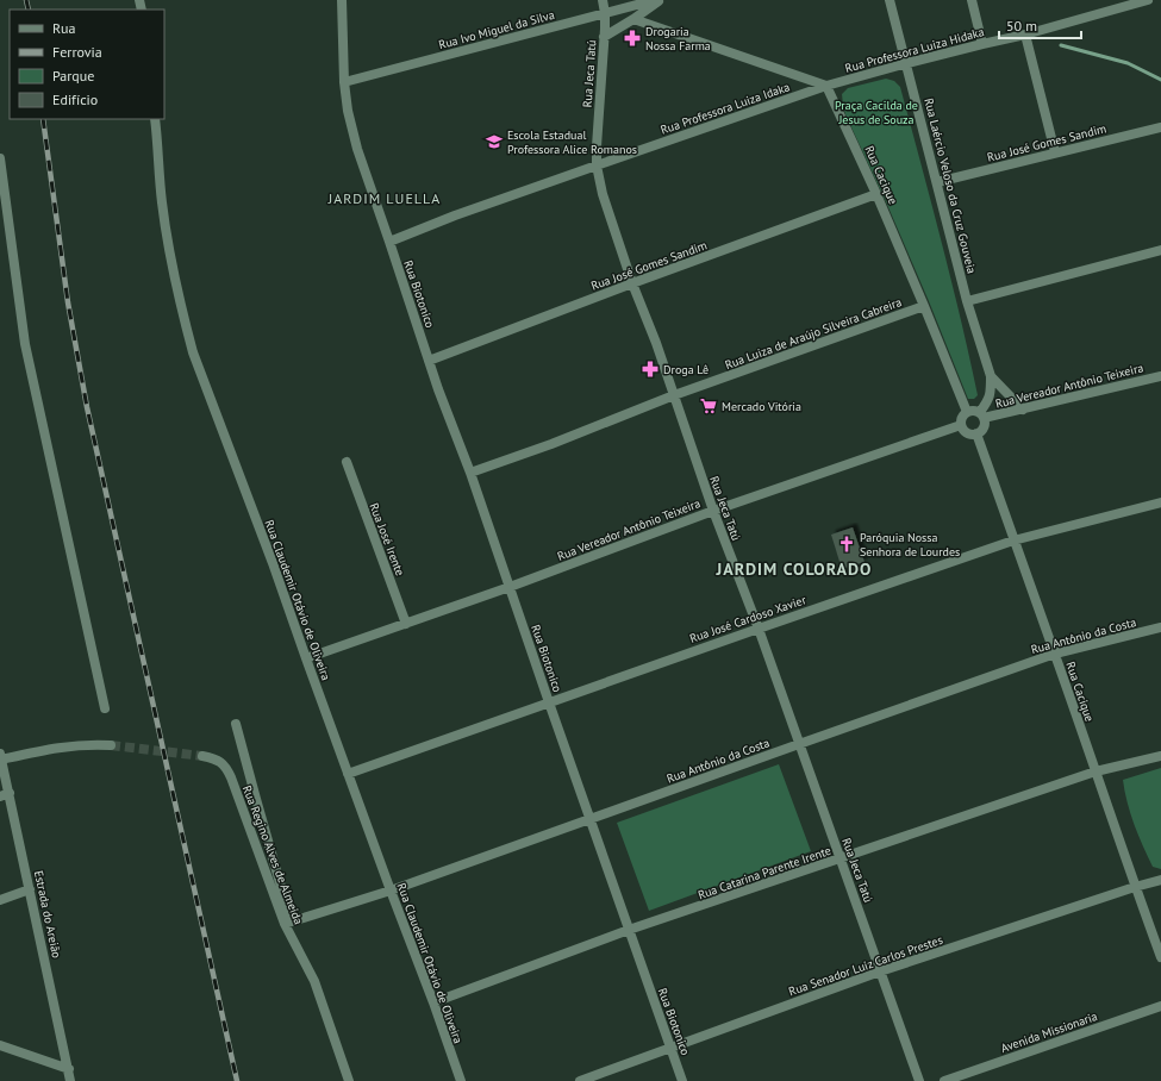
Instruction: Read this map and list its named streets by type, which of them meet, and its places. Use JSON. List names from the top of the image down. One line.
{"streets":{"street":["Rua Ivo Miguel da Silva","Rua Professora Luiza Hidaka","Rua Jeca Tatú","Rua Professora Luiza Idaka","Rua José Gomes Sandim","Rua Cacique","Rua Laércio Veloso da Cruz Gouveia","Rua Biotonico","Rua Luiza de Araújo Silveira Cabreira","Rua Vereador Antônio Teixeira","Rua José Irente","Rua Claudemir Otávio de Oliveira","Rua José Cardoso Xavier","Rua Antônio da Costa","Rua Regino Alves de Almeida","Rua Catarina Parente Irente","Estrada do Areião","Rua Senador Luiz Carlos Prestes","Avenida Missionaria"]},"crossings":[["Rua Ivo Miguel da Silva","Rua Jeca Tatú"],["Rua Ivo Miguel da Silva","Rua Biotonico"],["Rua Professora Luiza Hidaka","Rua Professora Luiza Idaka"],["Rua Professora Luiza Hidaka","Rua Cacique"],["Rua Professora Luiza Hidaka","Rua Laércio Veloso da Cruz Gouveia"],["Rua Jeca Tatú","Rua Professora Luiza Idaka"],["Rua Jeca Tatú","Rua José Gomes Sandim"],["Rua Jeca Tatú","Rua Luiza de Araújo Silveira Cabreira"],["Rua Jeca Tatú","Rua Vereador Antônio Teixeira"],["Rua Jeca Tatú","Rua José Cardoso Xavier"],["Rua Jeca Tatú","Rua Antônio da Costa"],["Rua Jeca Tatú","Rua Catarina Parente Irente"],["Rua Jeca Tatú","Rua Senador Luiz Carlos Prestes"],["Rua Professora Luiza Idaka","Rua Cacique"],["Rua Professora Luiza Idaka","Rua Biotonico"],["Rua José Gomes Sandim","Rua Cacique"],["Rua José Gomes Sandim","Rua Laércio Veloso da Cruz Gouveia"],["Rua José Gomes Sandim","Rua Biotonico"],["Rua Cacique","Rua Laércio Veloso da Cruz Gouveia"],["Rua Cacique","Rua Luiza de Araújo Silveira Cabreira"],["Rua Cacique","Rua Vereador Antônio Teixeira"],["Rua Cacique","Rua José Cardoso Xavier"],["Rua Cacique","Rua Antônio da Costa"],["Rua Cacique","Rua Catarina Parente Irente"],["Rua Cacique","Rua Senador Luiz Carlos Prestes"],["Rua Laércio Veloso da Cruz Gouveia","Rua Vereador Antônio Teixeira"],["Rua Biotonico","Rua Luiza de Araújo Silveira Cabreira"],["Rua Biotonico","Rua Vereador Antônio Teixeira"],["Rua Biotonico","Rua José Cardoso Xavier"],["Rua Biotonico","Rua Antônio da Costa"],["Rua Biotonico","Rua Catarina Parente Irente"],["Rua Biotonico","Rua Senador Luiz Carlos Prestes"],["Rua Vereador Antônio Teixeira","Rua José Irente"],["Rua Vereador Antônio Teixeira","Rua Claudemir Otávio de Oliveira"],["Rua Claudemir Otávio de Oliveira","Rua José Cardoso Xavier"],["Rua Claudemir Otávio de Oliveira","Rua Antônio da Costa"],["Rua Claudemir Otávio de Oliveira","Rua Catarina Parente Irente"],["Rua Antônio da Costa","Rua Regino Alves de Almeida"]],"districts":["JARDIM LUELLA","JARDIM COLORADO"],"parks":["Praça Cacilda de Jesus de Souza"],"places":{"pharmacy":["Drogaria Nossa Farma","Droga Lê"],"school or university":["Escola Estadual Professora Alice Romanos"],"supermarket":["Mercado Vitória"],"church":["Paróquia Nossa Senhora de Lourdes"]},"legend":["Rua","Ferrovia","Parque","Edifício"],"scale_bar":"50 m"}
